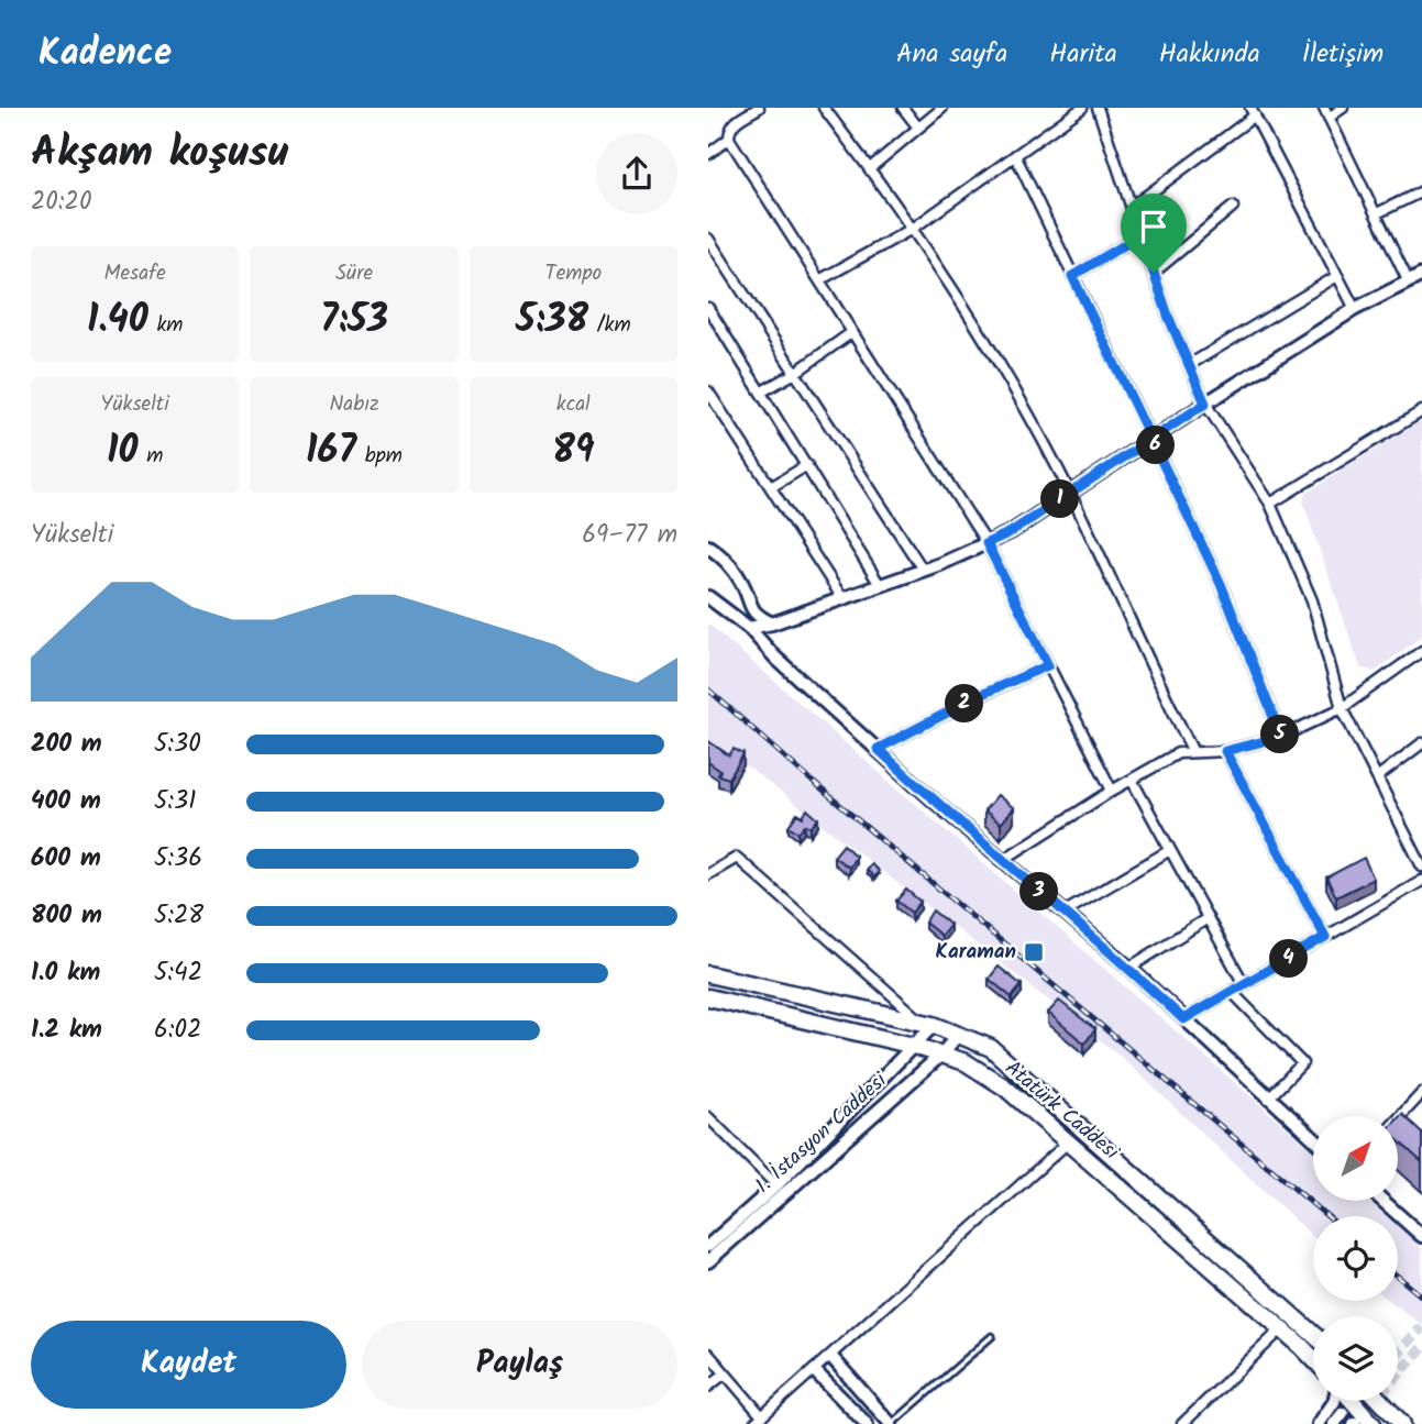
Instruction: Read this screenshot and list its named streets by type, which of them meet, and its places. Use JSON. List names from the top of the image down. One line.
{"streets":{"highway":["Atatürk Caddesi"],"street":["1. İstasyon Caddesi"]},"crossings":[["Atatürk Caddesi","1. İstasyon Caddesi"]],"places":{"transit":["Karaman"]},"north":"top right","page":{"header":"Kadence","nav":["Ana sayfa","Harita","Hakkında","İletişim"],"heading":["Akşam koşusu","20:20"],"stats":[["Mesafe","1.40 km"],["Süre","7:53"],["Tempo","5:38 /km"],["Yükselti","10 m"],["Nabız","167 bpm"],["kcal","89"]],"pins":["6","1","2","5","3","4"],"chart":["Yükselti","69–77 m"],"list":[{"name":"200 m","note":"5:30"},{"name":"400 m","note":"5:31"},{"name":"600 m","note":"5:36"},{"name":"800 m","note":"5:28"},{"name":"1.0 km","note":"5:42"},{"name":"1.2 km","note":"6:02"}],"buttons":["Kaydet","Paylaş"]}}
